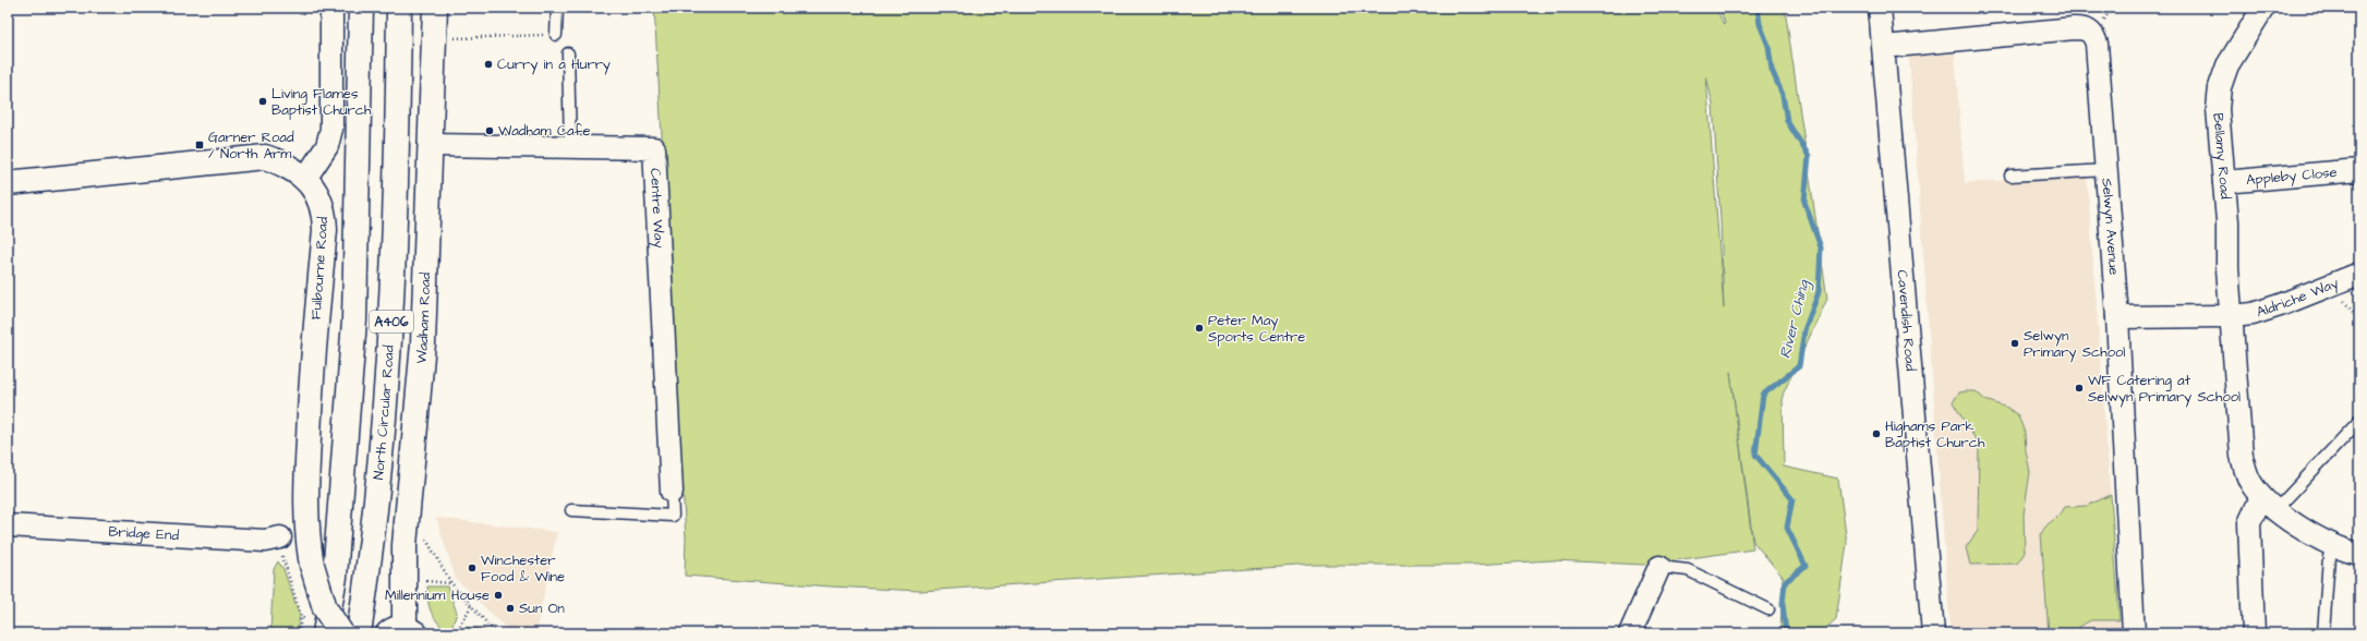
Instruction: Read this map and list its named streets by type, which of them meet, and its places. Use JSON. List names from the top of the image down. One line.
{"streets":{"main road":["Fulbourne Road","Wadham Road","A406","North Circular Road"],"street":["Bellamy Road","Appleby Close","Centre Way","Selwyn Avenue","Aldriche Way","Cavendish Road","Bridge End"]},"crossings":[["Bellamy Road","Appleby Close"],["Bellamy Road","Aldriche Way"],["Centre Way","Wadham Road"],["Selwyn Avenue","Aldriche Way"],["Selwyn Avenue","Cavendish Road"]],"water":["River Ching"],"places":{"other":["Curry in a Hurry","Living Flames Baptist Church","Wadham Cafe","Peter May Sports Centre","Selwyn Primary School","WF Catering at Selwyn Primary School","Highams Park Baptist Church","Winchester Food & Wine","Millennium House","Sun On"],"transit":["Garner Road / North Arm"]}}
